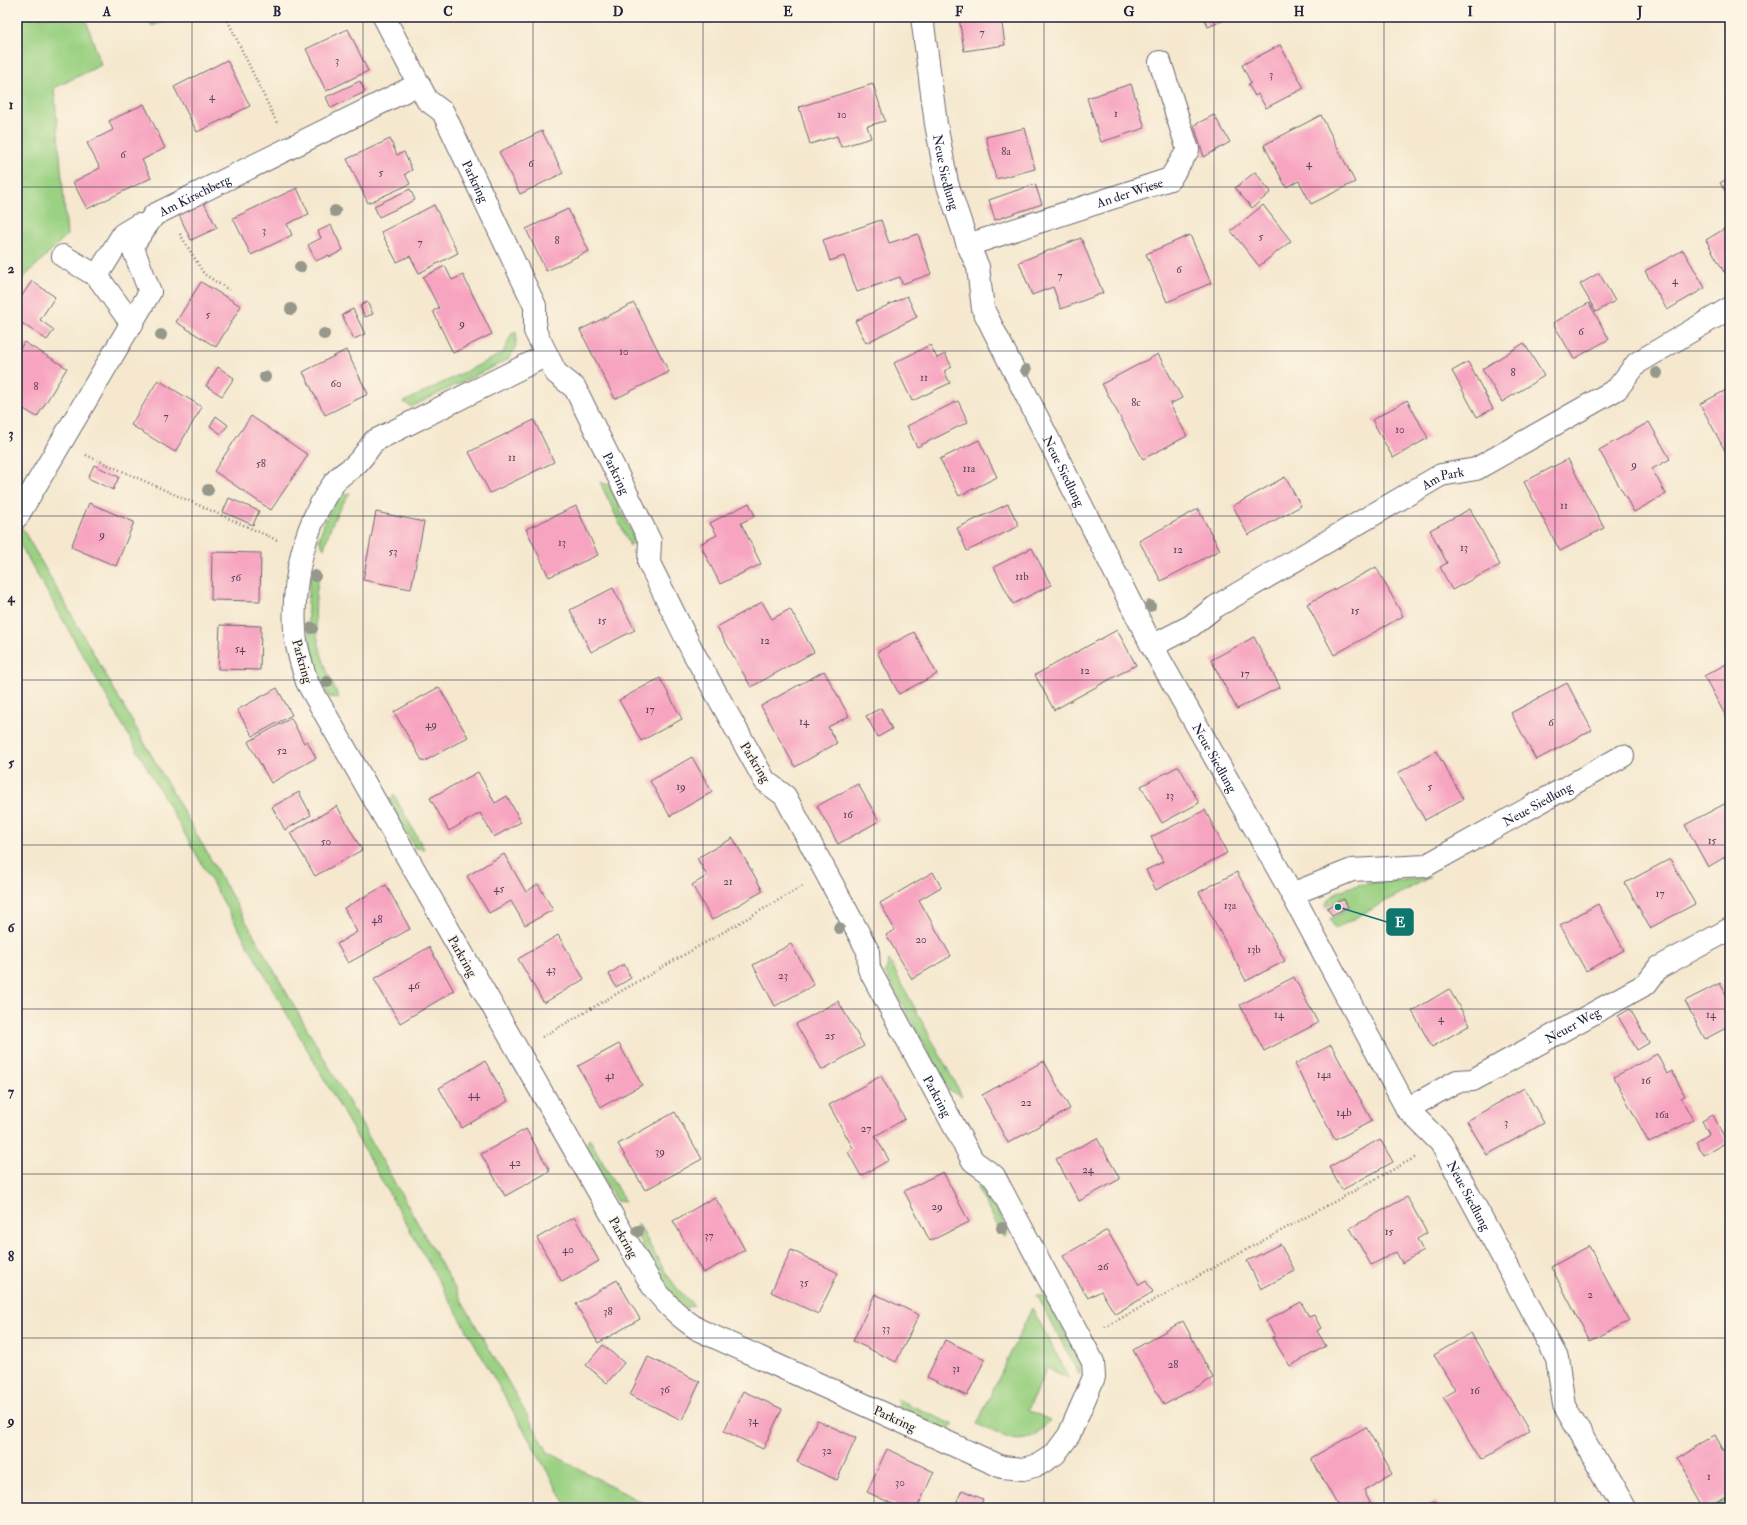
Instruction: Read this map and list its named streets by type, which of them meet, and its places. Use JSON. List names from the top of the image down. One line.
{"streets":{"street":["Neue Siedlung","Parkring","An der Wiese","Am Kirschberg","Am Park","Neuer Weg"]},"crossings":[["Neue Siedlung","An der Wiese"],["Neue Siedlung","Am Park"],["Neue Siedlung","Neuer Weg"],["Parkring","Am Kirschberg"]],"places":["E"],"house_numbers":["7","3","3","4","1","10","8a","6","6","4","5","3","5","8","7","6","7","4","5","9","6","10","8","11","60","8","8c","7","10","11","58","9","11a","11","9","13","13","12","53","11b","56","15","15","12","54","12","17","17","14","6","49","52","19","5","13","16","15","50","21","45","17","13a","48","20","13b","43","23","46","14","14","4","25","14a","41","16","44","22","14b","16a","3","27","39","42","24","29","15","37","40","26","35","2","38","33","28","31","36","16","34","32","1","30"],"grid":{"columns":["A","B","C","D","E","F","G","H","I","J"],"rows":["1","2","3","4","5","6","7","8","9"]}}
